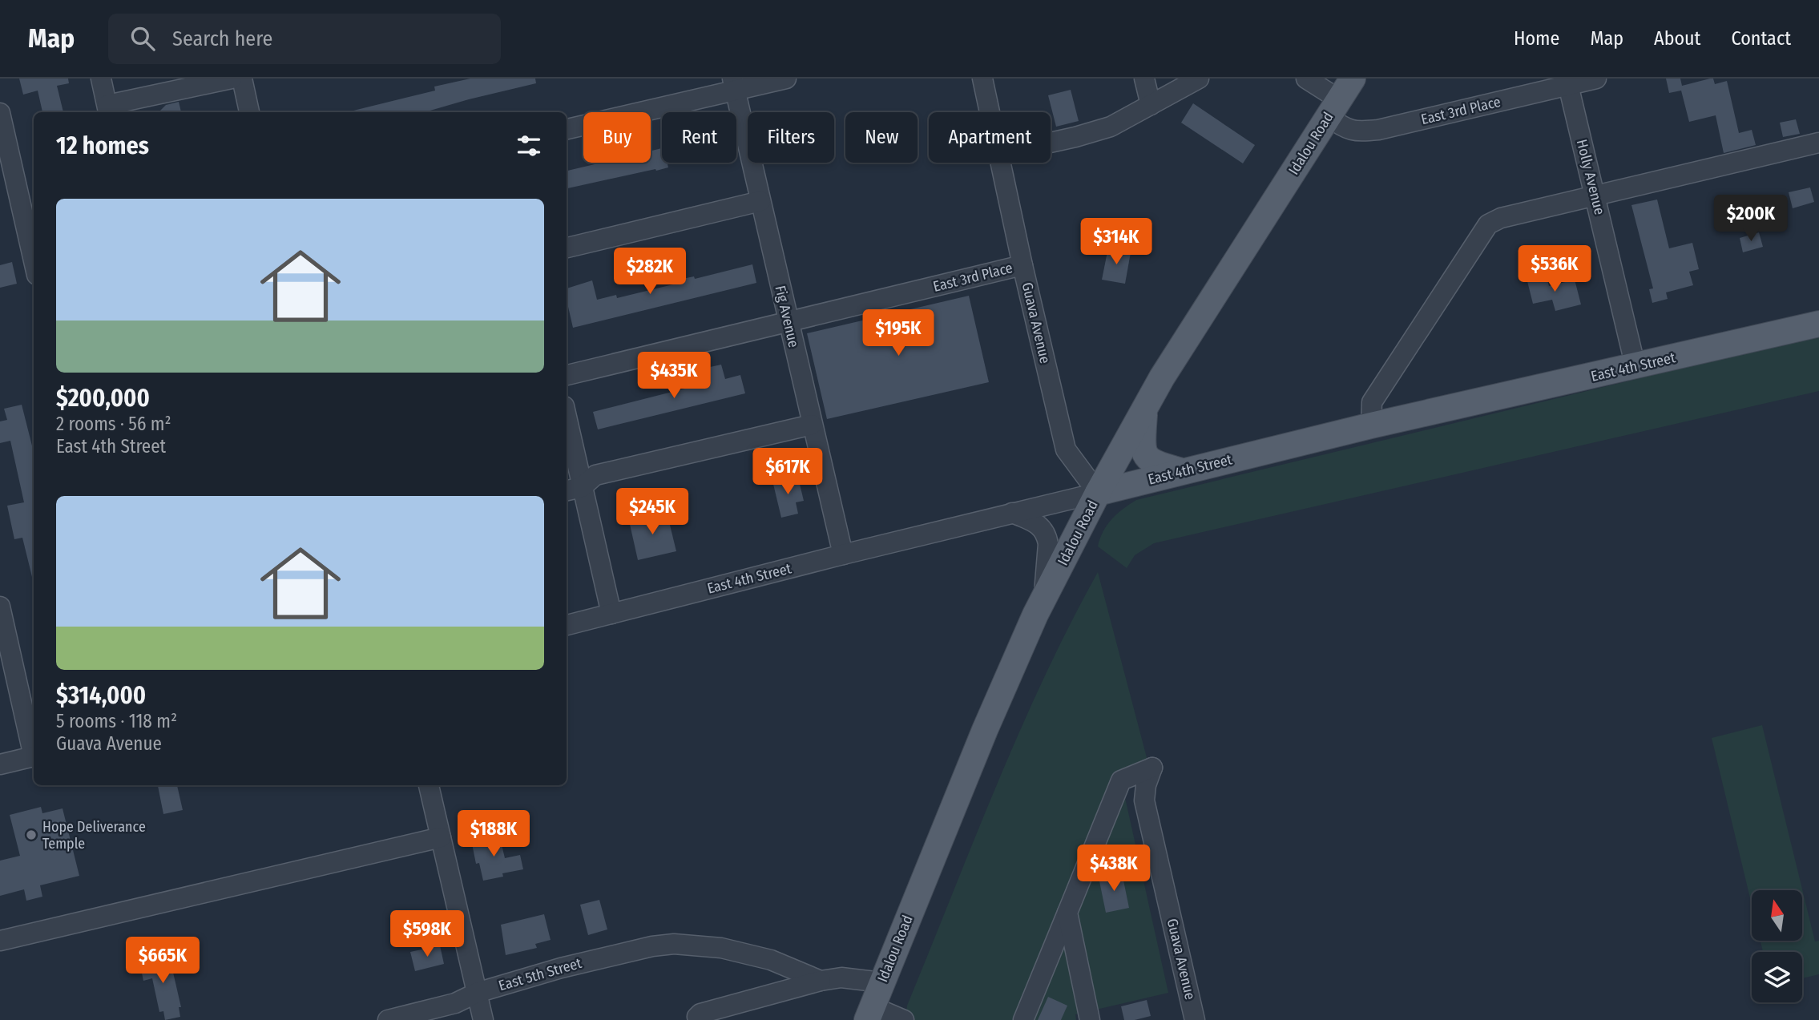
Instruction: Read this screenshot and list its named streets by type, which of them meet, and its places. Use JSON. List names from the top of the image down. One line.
{"streets":{"main road":["Idalou Road","East 4th Street"],"street":["East 3rd Place","Holly Avenue","Fig Avenue","Guava Avenue","East 5th Street"]},"crossings":[["East 3rd Place","Idalou Road"],["East 3rd Place","Holly Avenue"],["East 3rd Place","Fig Avenue"],["East 3rd Place","Guava Avenue"],["Idalou Road","Guava Avenue"],["Idalou Road","East 4th Street"],["Holly Avenue","East 4th Street"],["Fig Avenue","East 4th Street"],["Guava Avenue","East 4th Street"]],"places":["Hope Deliverance Temple"],"north":"top","page":{"header":"Map","search":"Search here","nav":["Home","Map","About","Contact"],"chip":["Buy","Rent","Filters","New","Apartment"],"heading":"12 homes","list":[{"name":"$200,000","note":"2 rooms · 56 m² · East 4th Street"},{"name":"$314,000","note":"5 rooms · 118 m² · Guava Avenue"}],"price":["$200K","$314K","$536K","$282K","$195K","$435K","$617K","$245K","$188K","$438K","$598K","$665K"]}}
